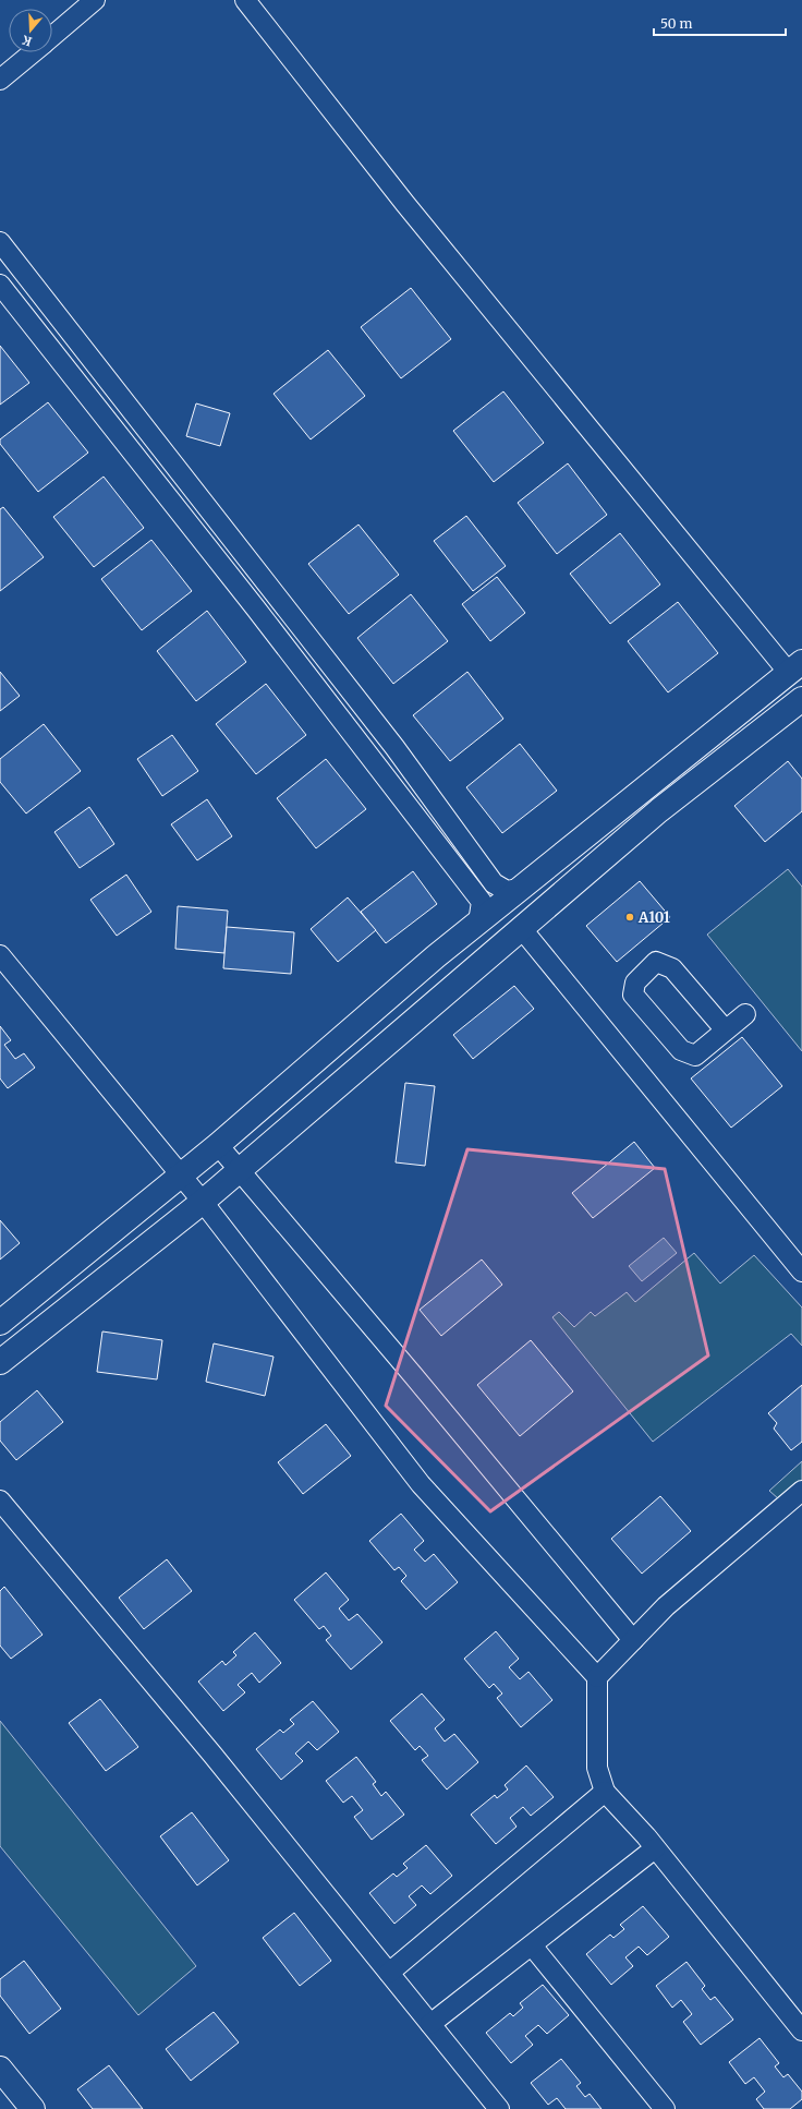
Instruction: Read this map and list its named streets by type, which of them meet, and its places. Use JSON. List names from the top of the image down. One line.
{"places":["A101"],"scale_bar":"50 m","north":"bottom"}
